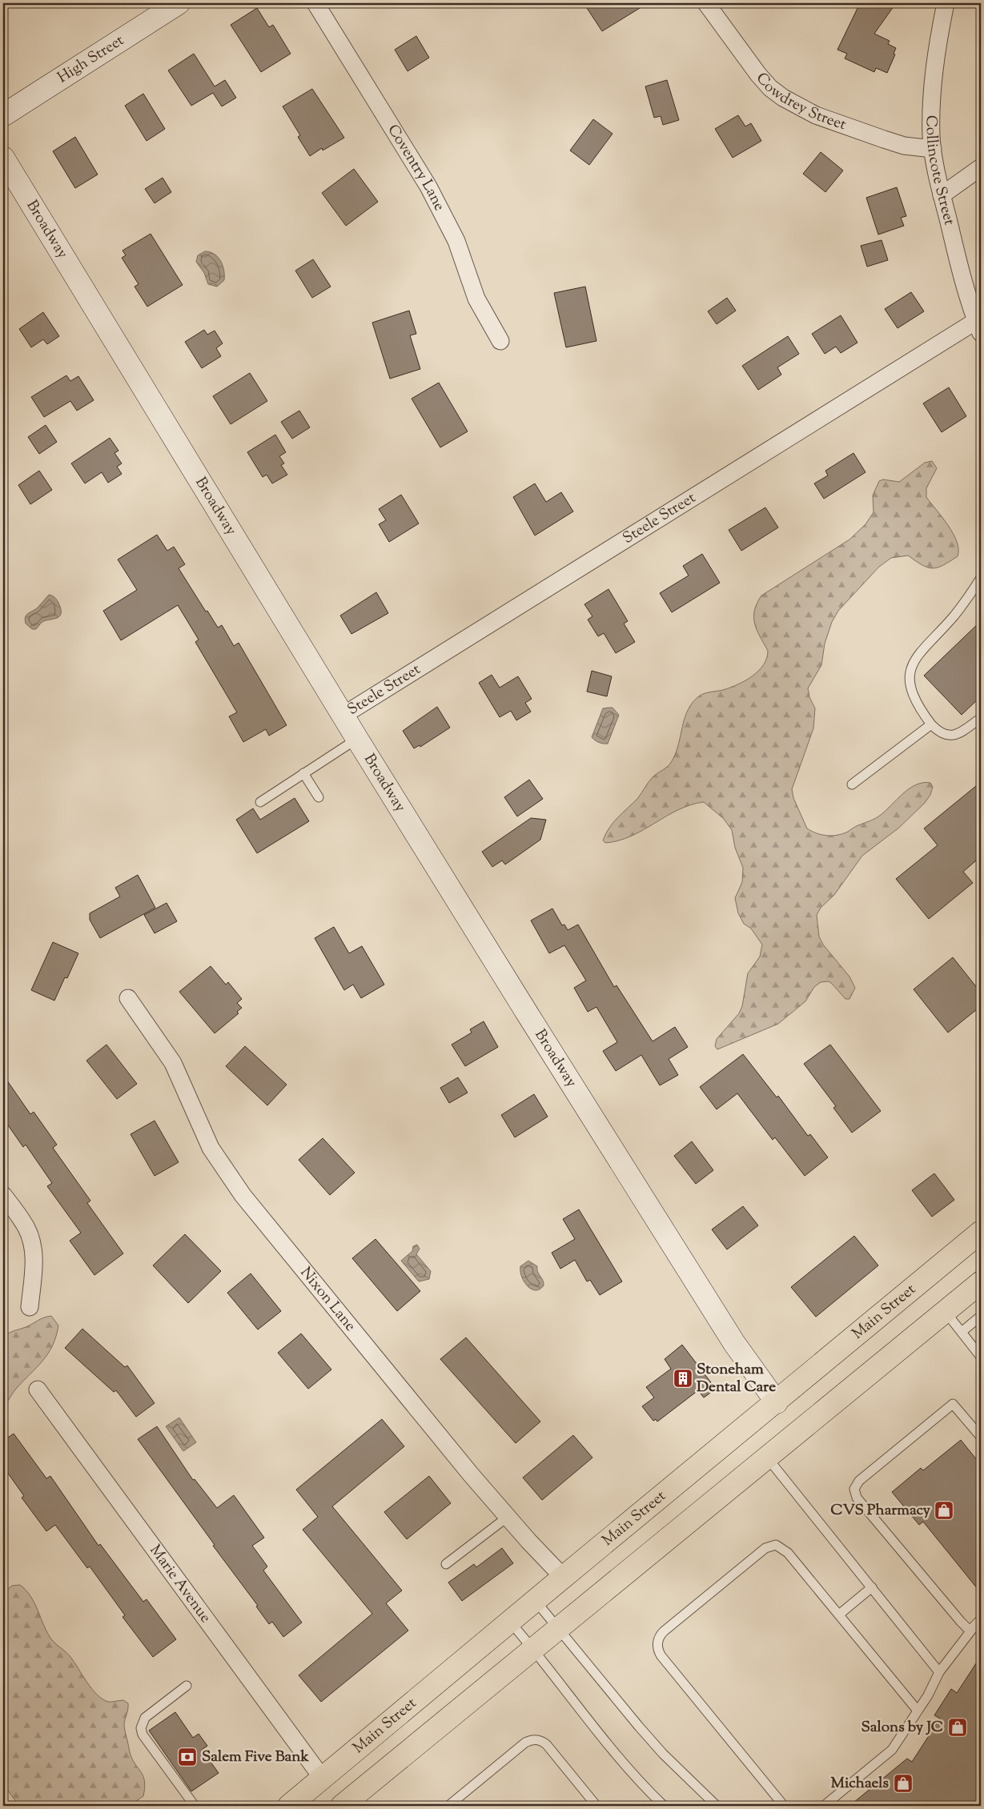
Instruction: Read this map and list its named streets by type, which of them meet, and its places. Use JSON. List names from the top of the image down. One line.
{"streets":{"main road":["High Street","Broadway","Main Street"],"street":["Cowdrey Street","Coventry Lane","Collincote Street","Steele Street","Nixon Lane","Marie Avenue"]},"crossings":[["Cowdrey Street","Collincote Street"],["Collincote Street","Steele Street"],["Broadway","Steele Street"],["Broadway","Main Street"],["Nixon Lane","Main Street"],["Main Street","Marie Avenue"]],"places":{"building":["Stoneham Dental Care"],"shop":["CVS Pharmacy","Salons by JC","Michaels"],"bank":["Salem Five Bank"]}}
